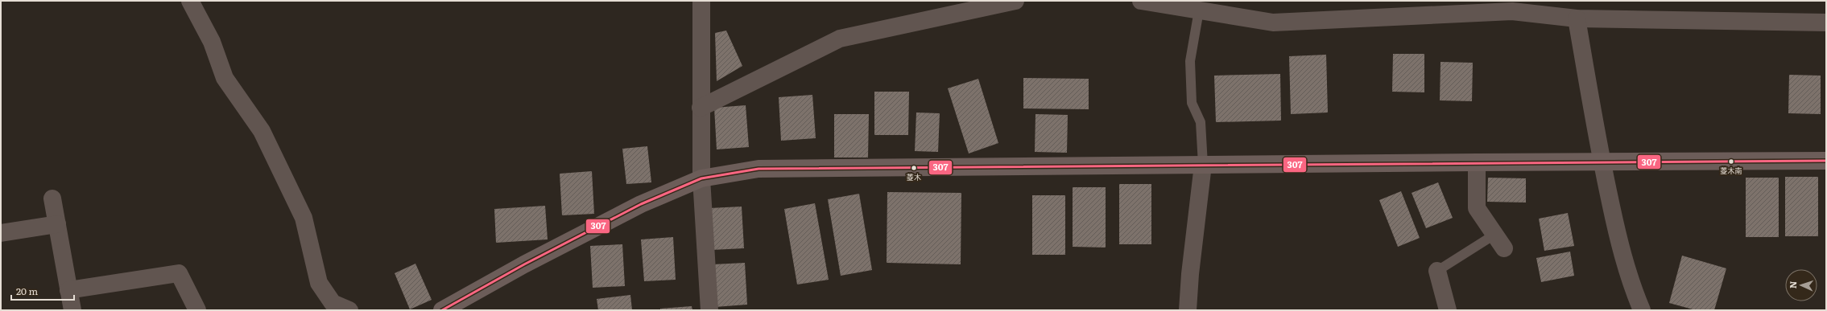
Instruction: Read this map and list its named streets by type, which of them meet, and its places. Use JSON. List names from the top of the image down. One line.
{"places":["菱木南","菱木"],"lines":["transit line 307"],"scale_bar":"20 m","north":"left"}
